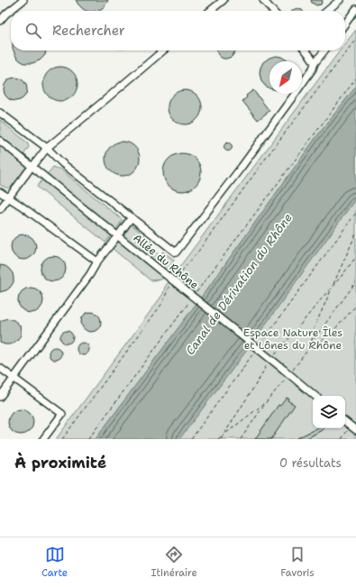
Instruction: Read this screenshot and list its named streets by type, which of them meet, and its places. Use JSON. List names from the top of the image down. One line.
{"streets":{"street":["Allée du Rhône"]},"water":["Canal de Dérivation du Rhône"],"parks":["Espace Nature Îles et Lônes du Rhône"],"north":"bottom left","page":{"search":"Rechercher","heading":["À proximité","0 résultats"],"nav":["Carte","Itinéraire","Favoris"]}}
